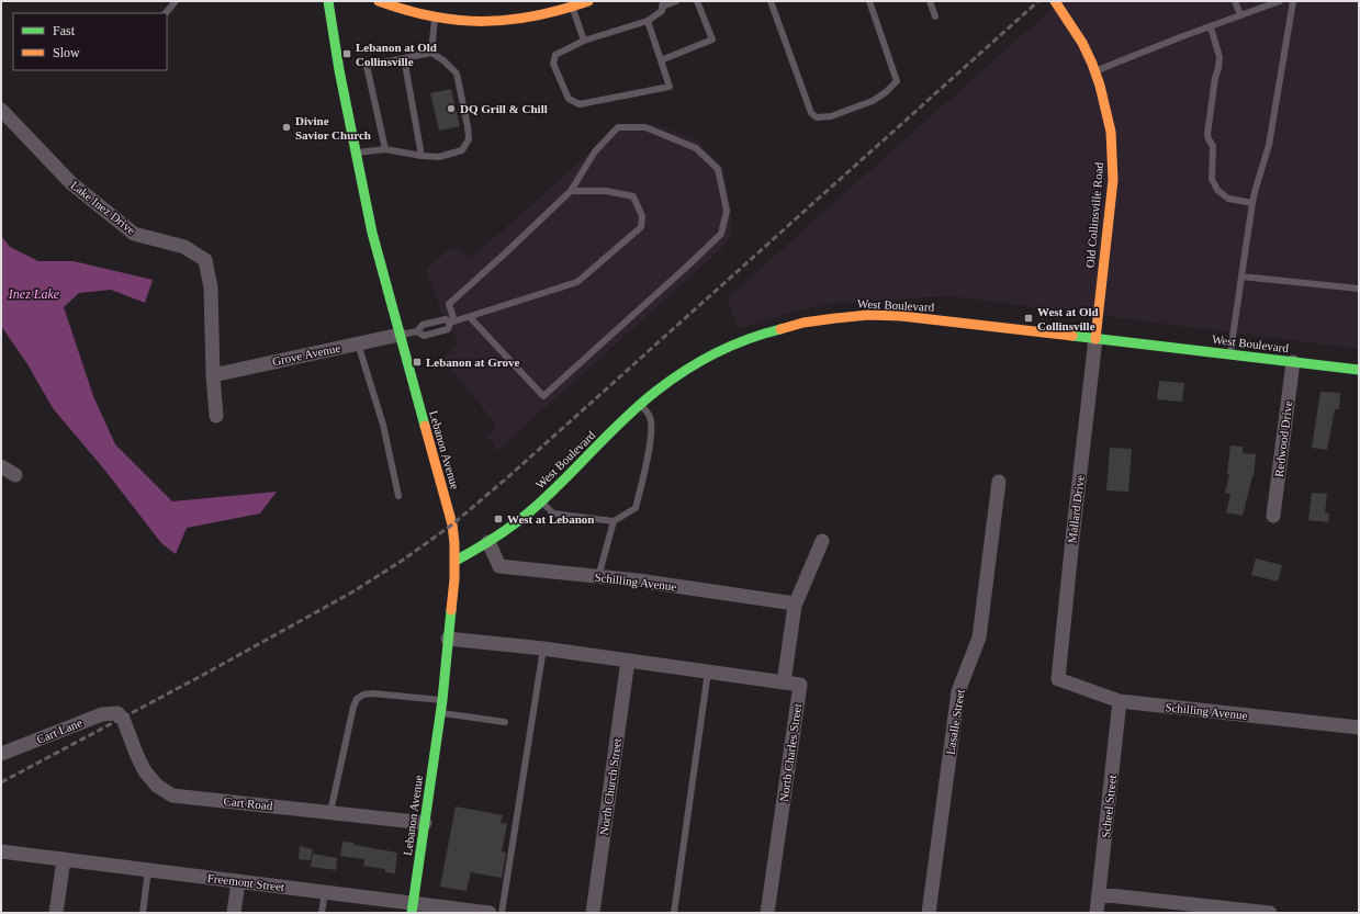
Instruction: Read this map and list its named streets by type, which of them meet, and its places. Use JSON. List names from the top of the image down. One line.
{"streets":{"street":["Lake Inez Drive","Old Collinsville Road","West Boulevard","Grove Avenue","Redwood Drive","Lebanon Avenue","Mallard Drive","Schilling Avenue","Lasalle Street","Cart Lane","North Charles Street","North Church Street","Cart Road","Scheel Street","Freemont Street"]},"crossings":[["Lake Inez Drive","Grove Avenue"],["Old Collinsville Road","West Boulevard"],["Old Collinsville Road","Mallard Drive"],["West Boulevard","Redwood Drive"],["West Boulevard","Lebanon Avenue"],["West Boulevard","Mallard Drive"],["West Boulevard","Schilling Avenue"],["Grove Avenue","Lebanon Avenue"],["Lebanon Avenue","Cart Road"],["Lebanon Avenue","Freemont Street"],["Mallard Drive","Schilling Avenue"],["Schilling Avenue","Scheel Street"],["Cart Lane","Cart Road"]],"water":["Inez Lake"],"places":{"transit":["Lebanon at Old Collinsville","West at Old Collinsville","Lebanon at Grove","West at Lebanon"],"other":["DQ Grill & Chill","Divine Savior Church"]},"legend":["Fast","Slow"]}
